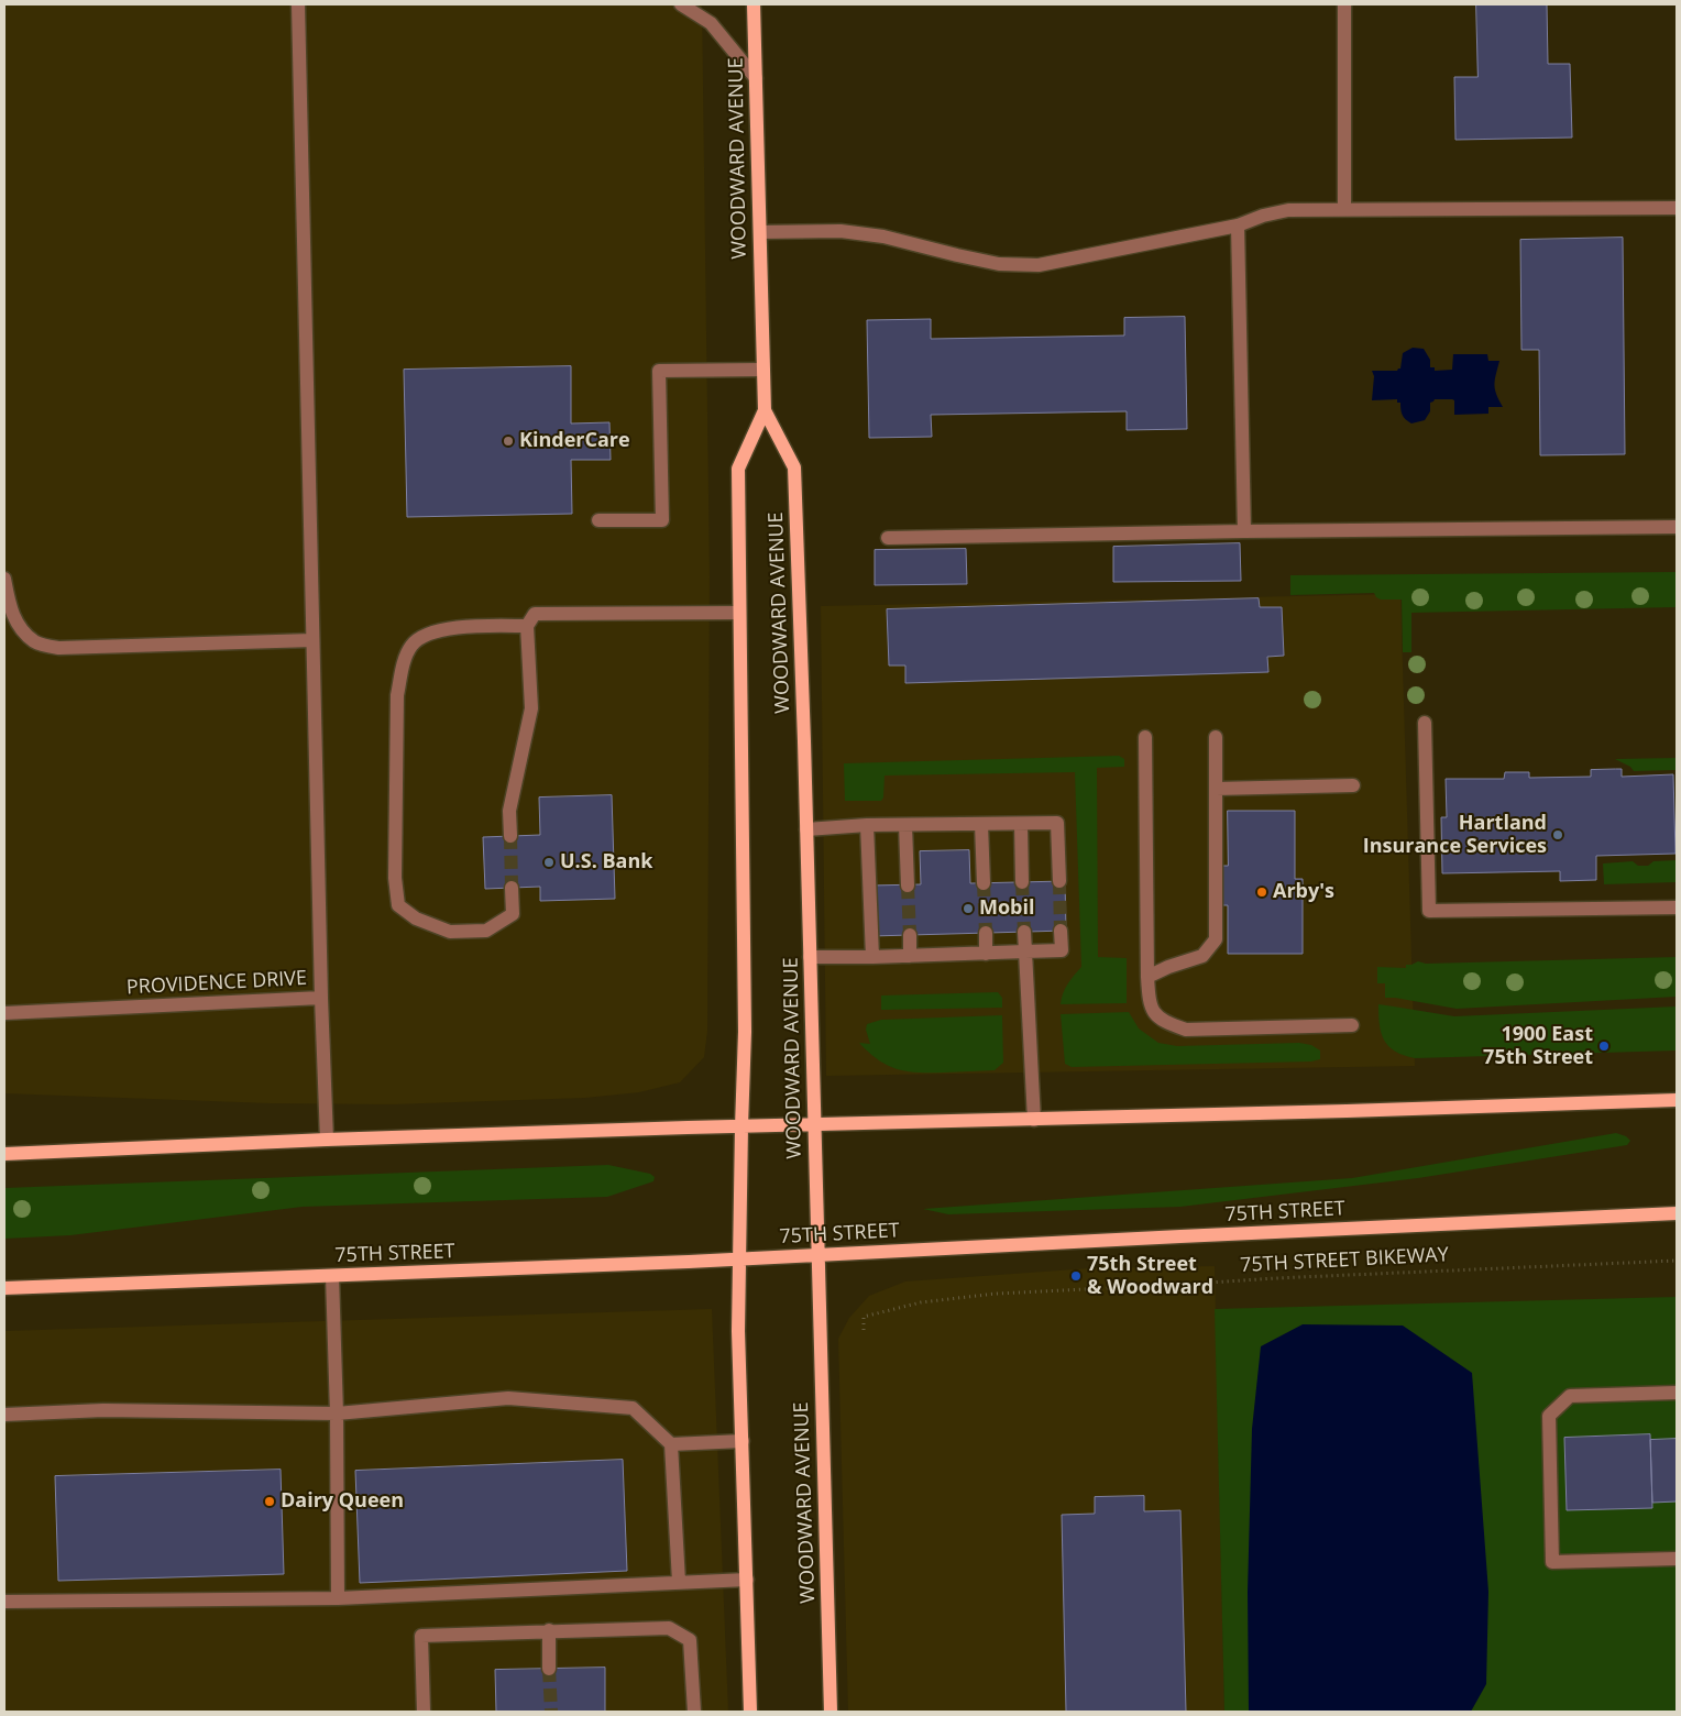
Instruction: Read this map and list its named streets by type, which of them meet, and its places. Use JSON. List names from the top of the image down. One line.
{"streets":{"main road":["WOODWARD AVENUE","75TH STREET"],"street":["PROVIDENCE DRIVE"],"path":["75TH STREET BIKEWAY"]},"crossings":[["WOODWARD AVENUE","75TH STREET"]],"places":["KinderCare","Hartland Insurance Services","U.S. Bank","Arby's","Mobil","1900 East 75th Street","75th Street & Woodward","Dairy Queen"]}
